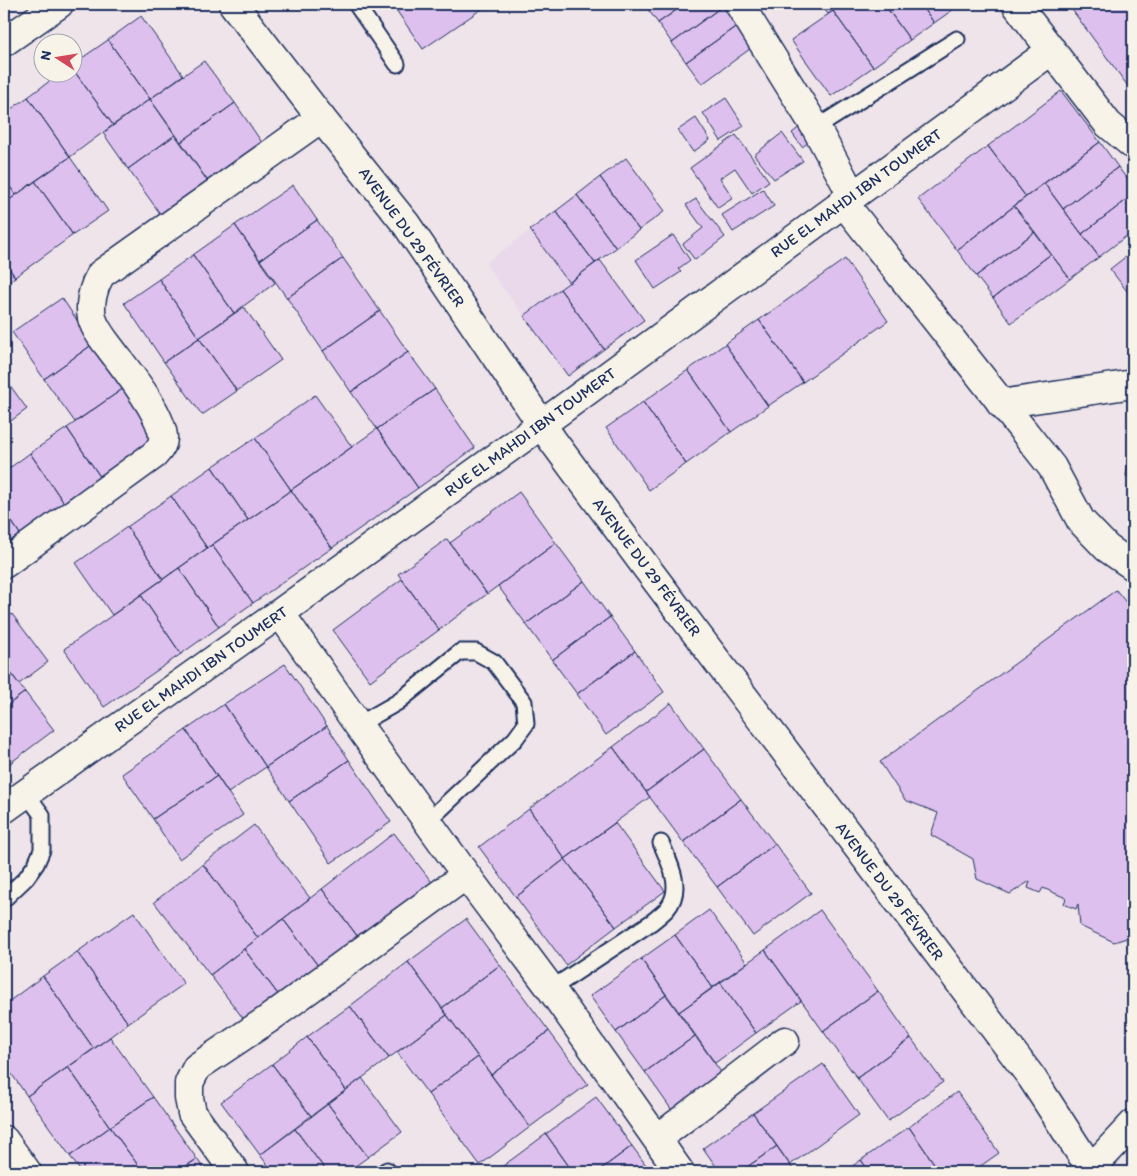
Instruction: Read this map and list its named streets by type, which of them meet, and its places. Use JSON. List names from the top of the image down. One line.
{"streets":{"street":["RUE EL MAHDI IBN TOUMERT","AVENUE DU 29 FÉVRIER"]},"crossings":[["RUE EL MAHDI IBN TOUMERT","AVENUE DU 29 FÉVRIER"]],"north":"left"}
